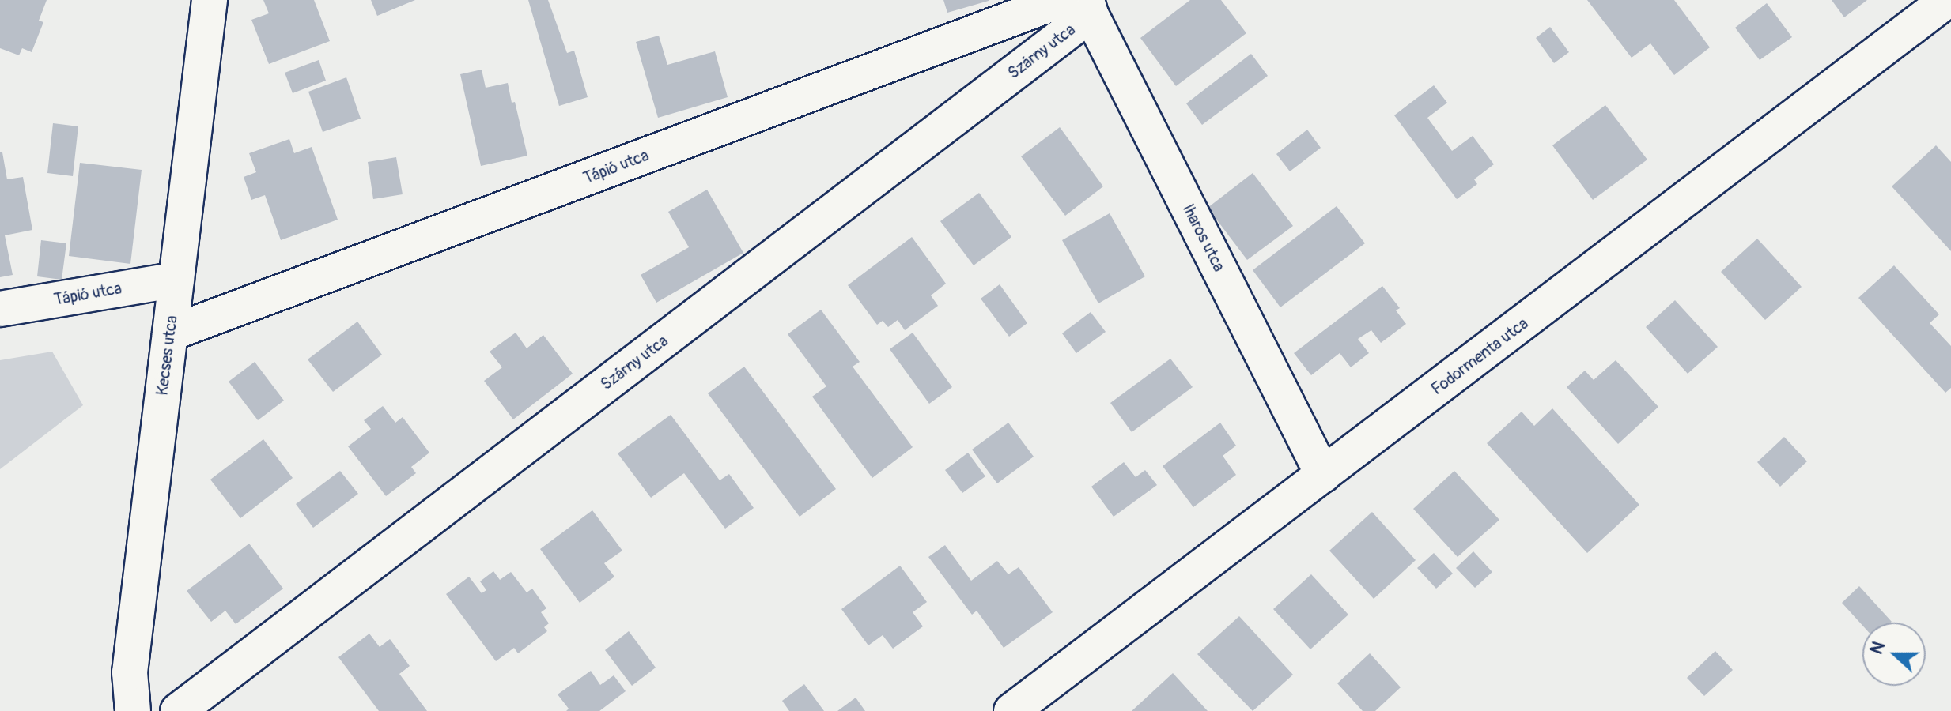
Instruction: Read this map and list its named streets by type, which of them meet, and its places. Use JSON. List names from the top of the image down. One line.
{"streets":{"street":["Szárny utca","Tápió utca","Iharos utca","Kecses utca","Fodormenta utca"]},"crossings":[["Szárny utca","Tápió utca"],["Szárny utca","Iharos utca"],["Tápió utca","Iharos utca"],["Tápió utca","Kecses utca"],["Iharos utca","Fodormenta utca"]],"north":"left"}
